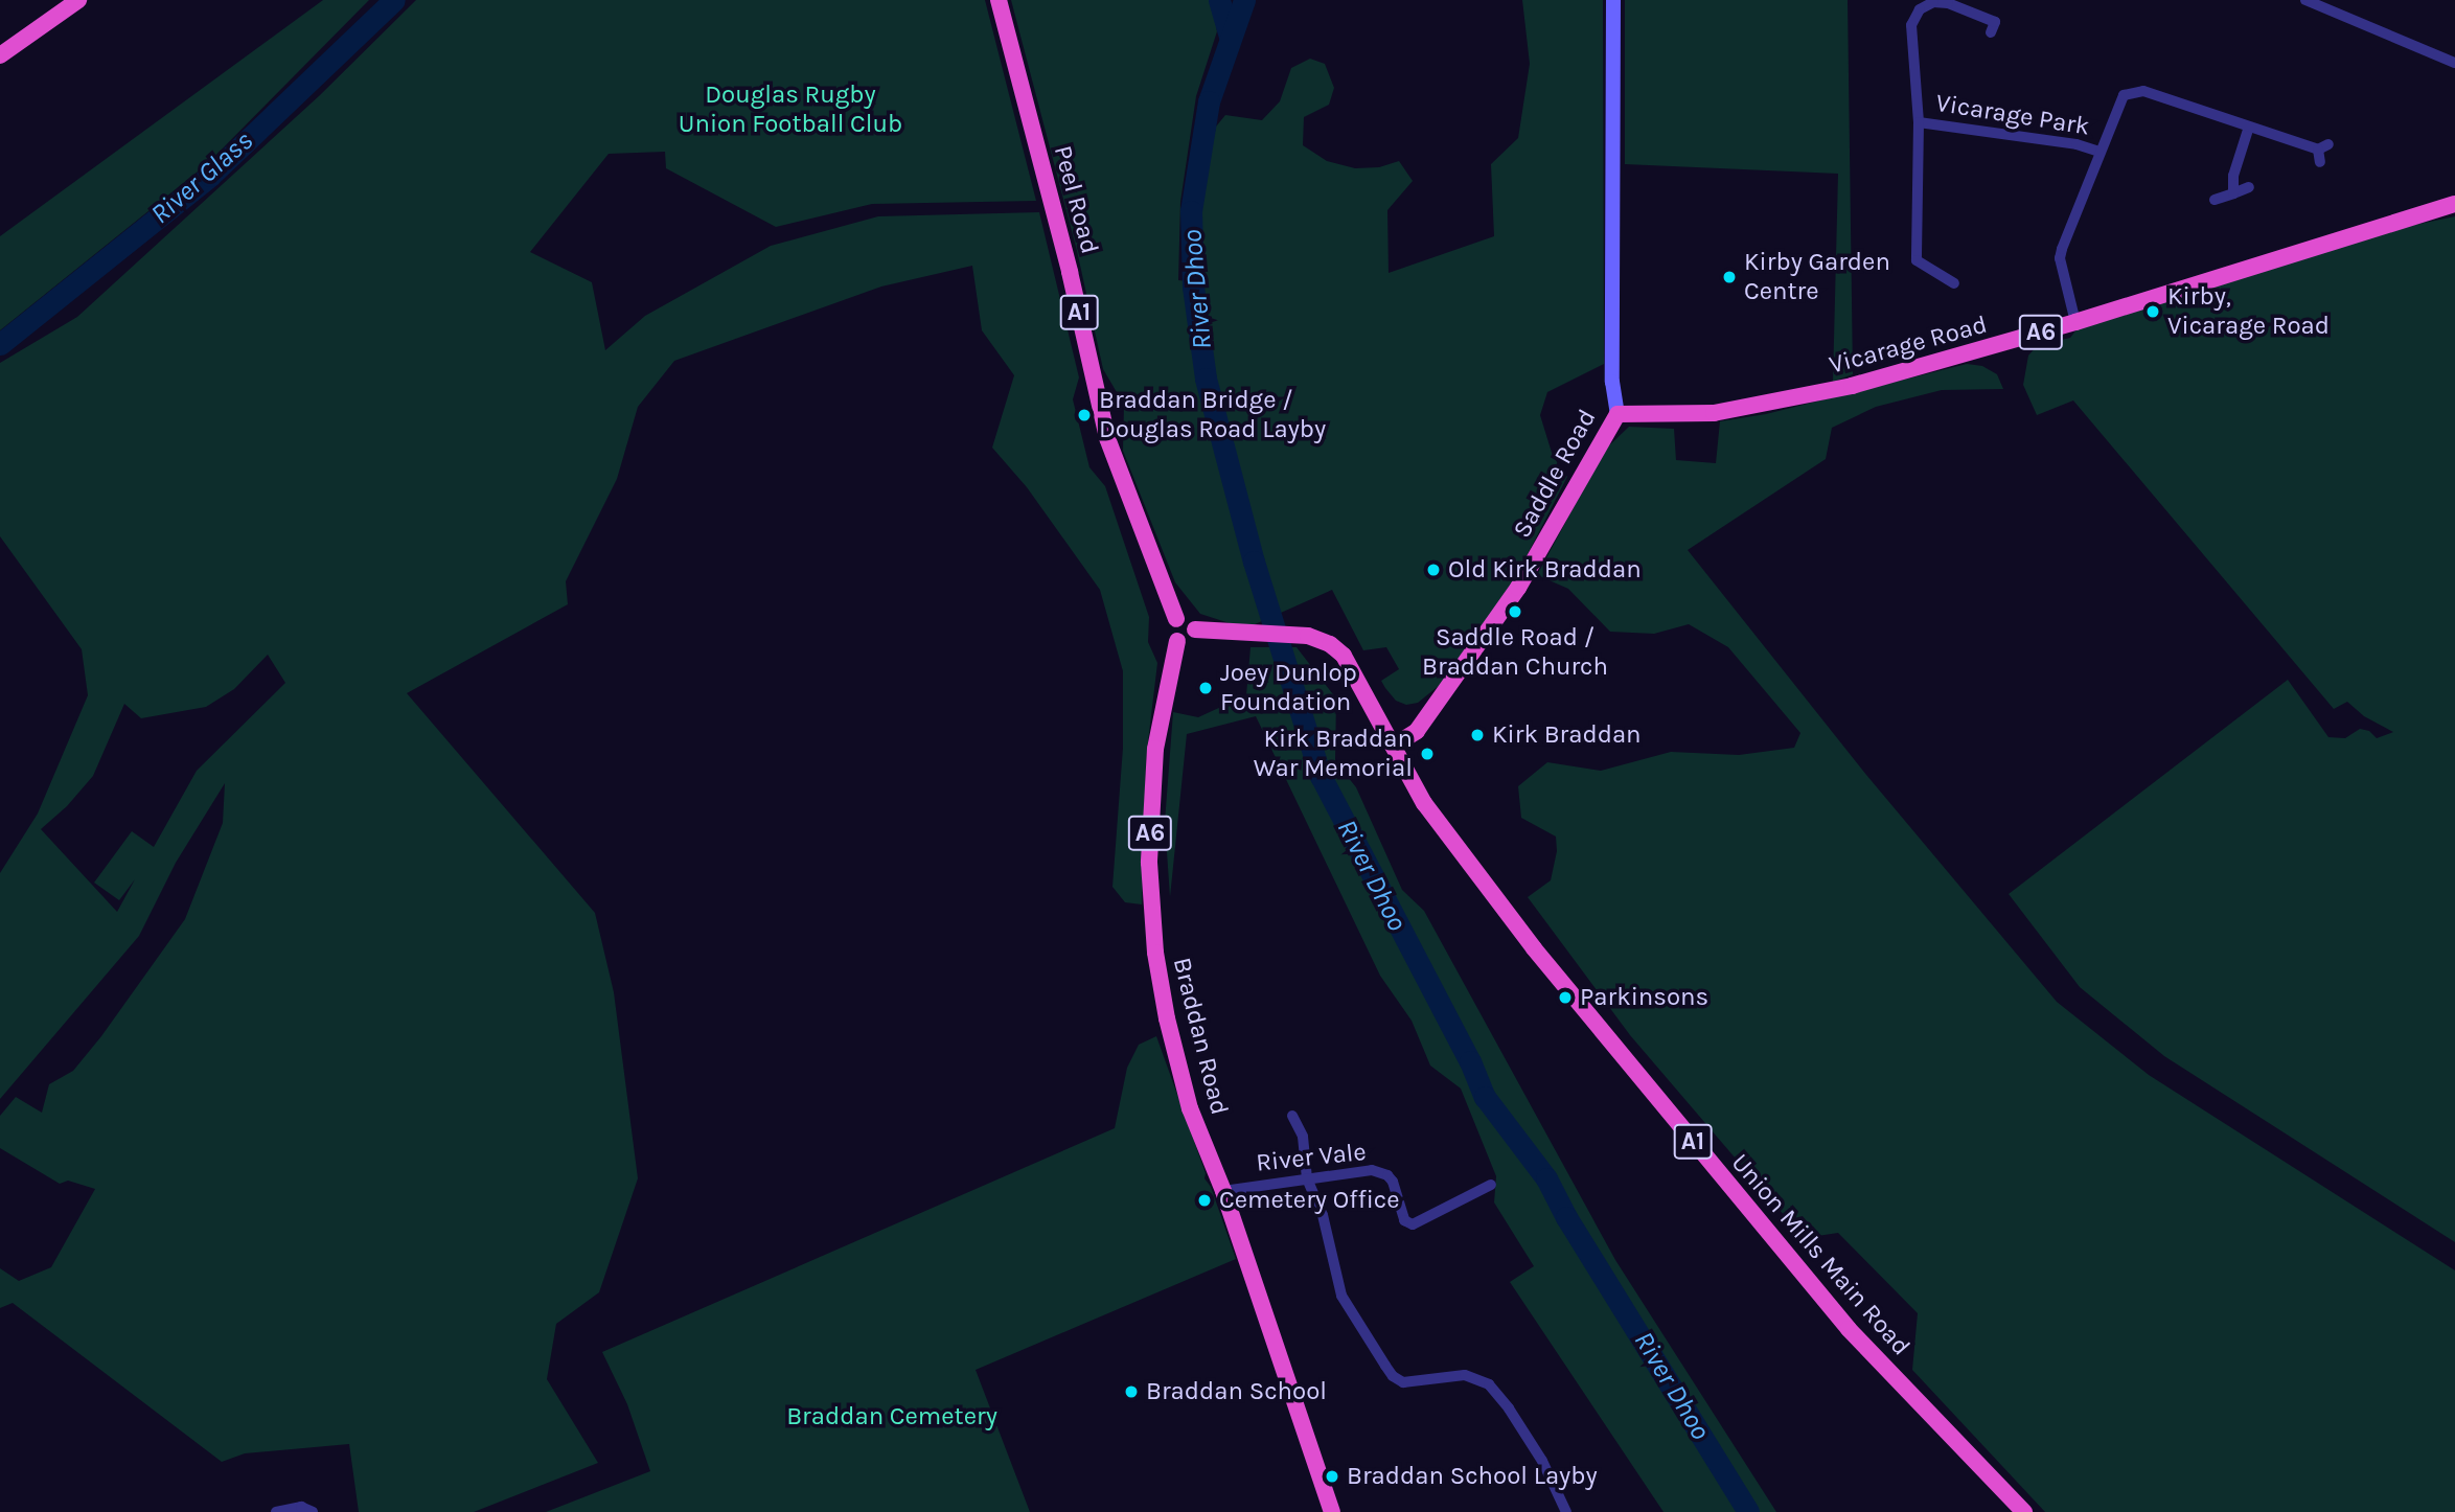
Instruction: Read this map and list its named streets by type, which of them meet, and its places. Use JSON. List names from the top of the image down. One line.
{"streets":{"highway":["Peel Road","A1","A6","Vicarage Road","Saddle Road","Braddan Road","Union Mills Main Road"],"street":["Vicarage Park","River Vale"]},"crossings":[["Vicarage Park","Vicarage Road"],["Peel Road","Braddan Road"],["Peel Road","Union Mills Main Road"],["Vicarage Road","Saddle Road"],["Saddle Road","Union Mills Main Road"],["Braddan Road","River Vale"],["Braddan Road","Union Mills Main Road"]],"water":["River Glass","River Dhoo"],"parks":["Douglas Rugby Union Football Club","Braddan Cemetery"],"places":["Kirby Garden Centre","Kirby, Vicarage Road","Braddan Bridge / Douglas Road Layby","Old Kirk Braddan","Saddle Road / Braddan Church","Joey Dunlop Foundation","Kirk Braddan","Kirk Braddan War Memorial","Parkinsons","Cemetery Office","Braddan School","Braddan School Layby"]}
